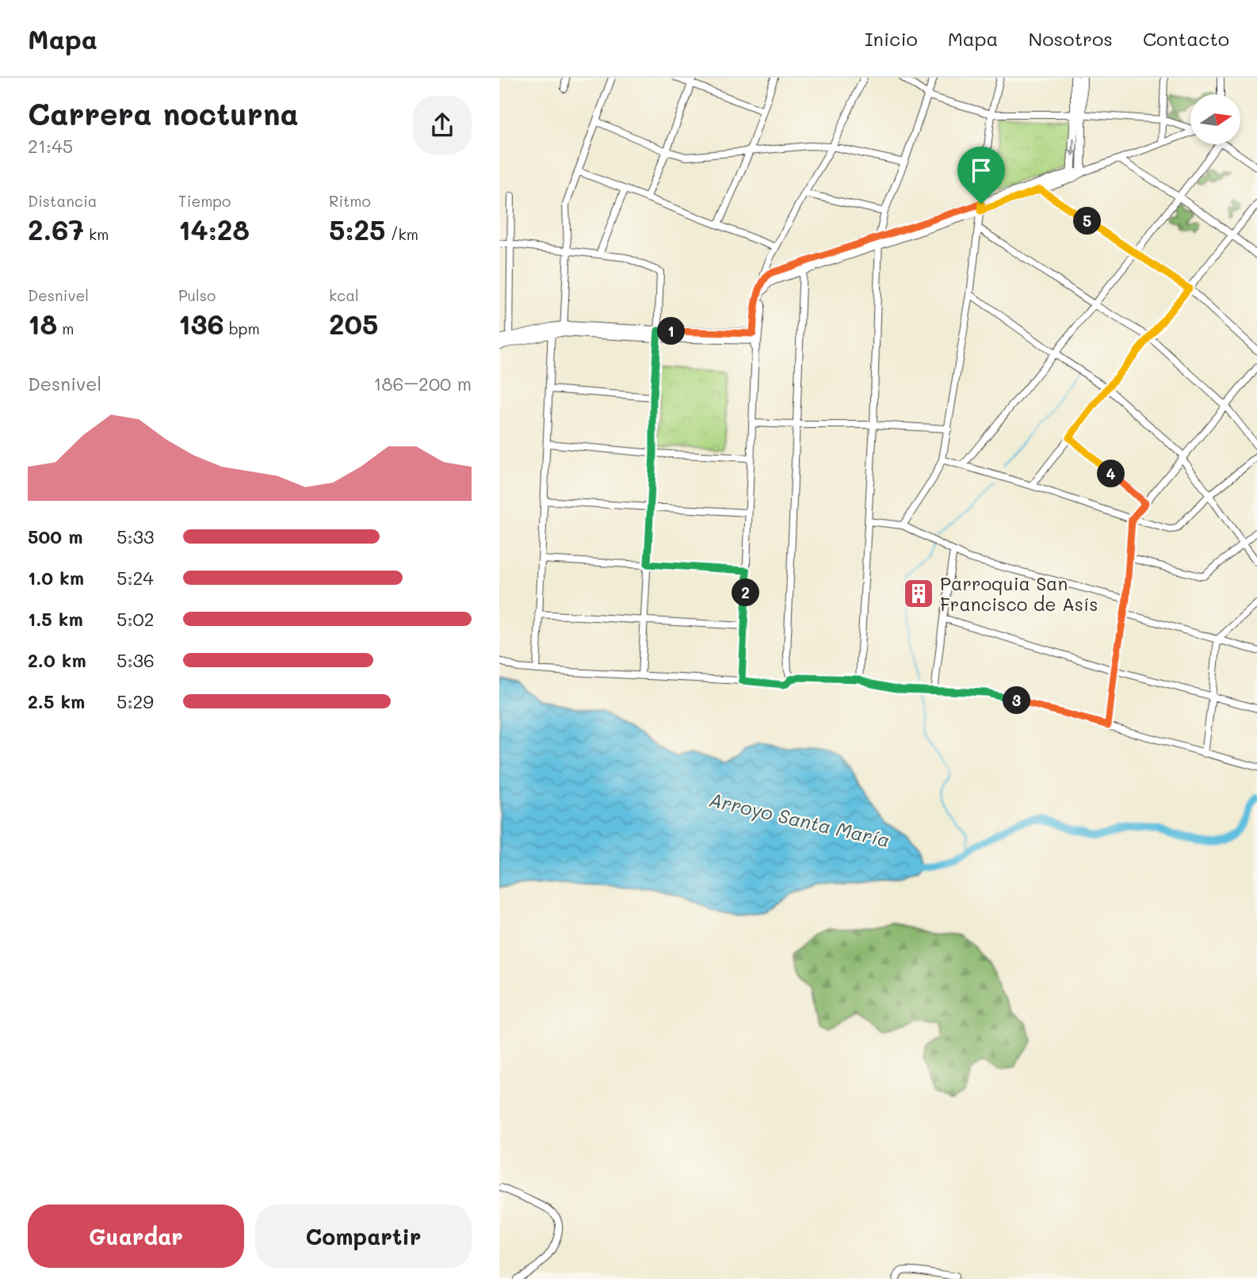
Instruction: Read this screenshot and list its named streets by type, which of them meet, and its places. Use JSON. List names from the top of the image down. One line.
{"water":["Arroyo Santa María"],"places":{"building":["Parroquia San Francisco de Asís"]},"north":"right","page":{"header":"Mapa","nav":["Inicio","Mapa","Nosotros","Contacto"],"heading":["Carrera nocturna","21:45"],"stats":[["Distancia","2.67 km"],["Tiempo","14:28"],["Ritmo","5:25 /km"],["Desnivel","18 m"],["Pulso","136 bpm"],["kcal","205"]],"pins":["5","1","4","2","3"],"chart":["Desnivel","186–200 m"],"list":[{"name":"500 m","note":"5:33"},{"name":"1.0 km","note":"5:24"},{"name":"1.5 km","note":"5:02"},{"name":"2.0 km","note":"5:36"},{"name":"2.5 km","note":"5:29"}],"buttons":["Guardar","Compartir"]}}
